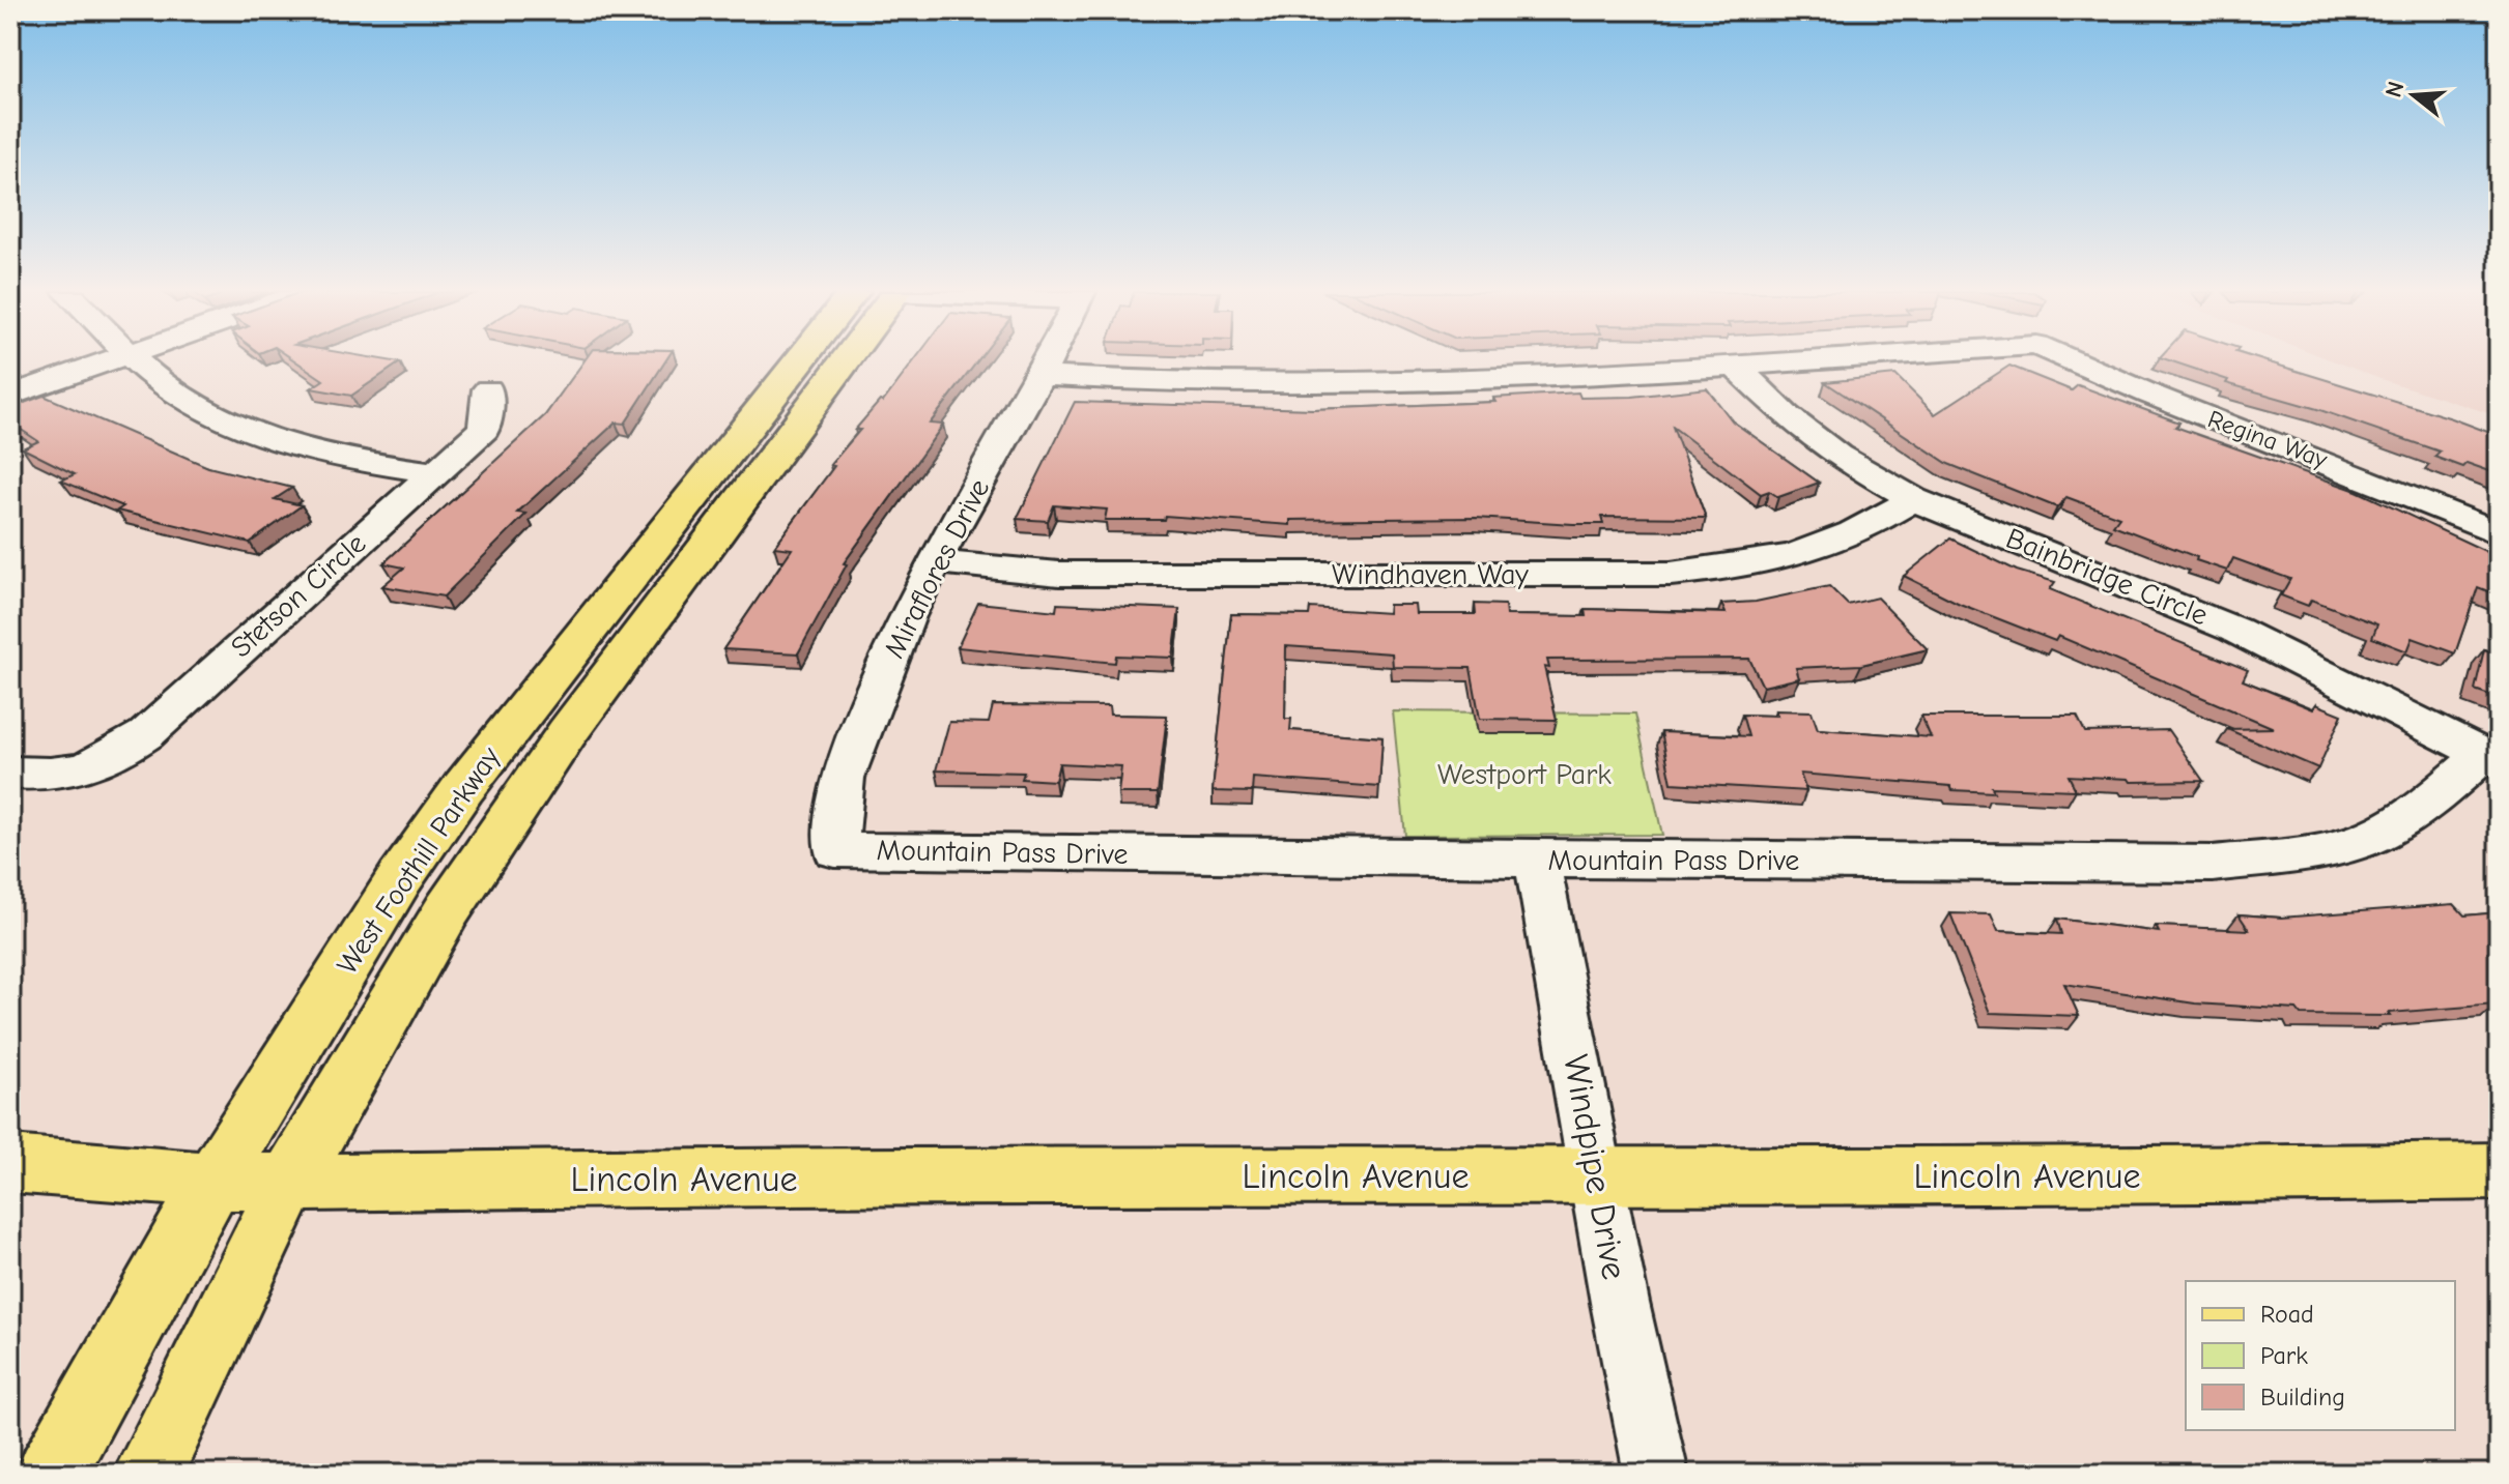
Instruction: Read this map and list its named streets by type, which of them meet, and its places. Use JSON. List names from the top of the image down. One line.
{"streets":{"main road":["West Foothill Parkway","Lincoln Avenue"],"street":["Regina Way","Miraflores Drive","Windhaven Way","Bainbridge Circle","Stetson Circle","Mountain Pass Drive","Windpipe Drive"]},"crossings":[["Regina Way","Bainbridge Circle"],["Miraflores Drive","Windhaven Way"],["Miraflores Drive","Mountain Pass Drive"],["Windhaven Way","Bainbridge Circle"],["Bainbridge Circle","Mountain Pass Drive"],["Mountain Pass Drive","Windpipe Drive"],["West Foothill Parkway","Lincoln Avenue"],["Windpipe Drive","Lincoln Avenue"]],"parks":["Westport Park"],"legend":["Road","Park","Building"],"north":"left"}
